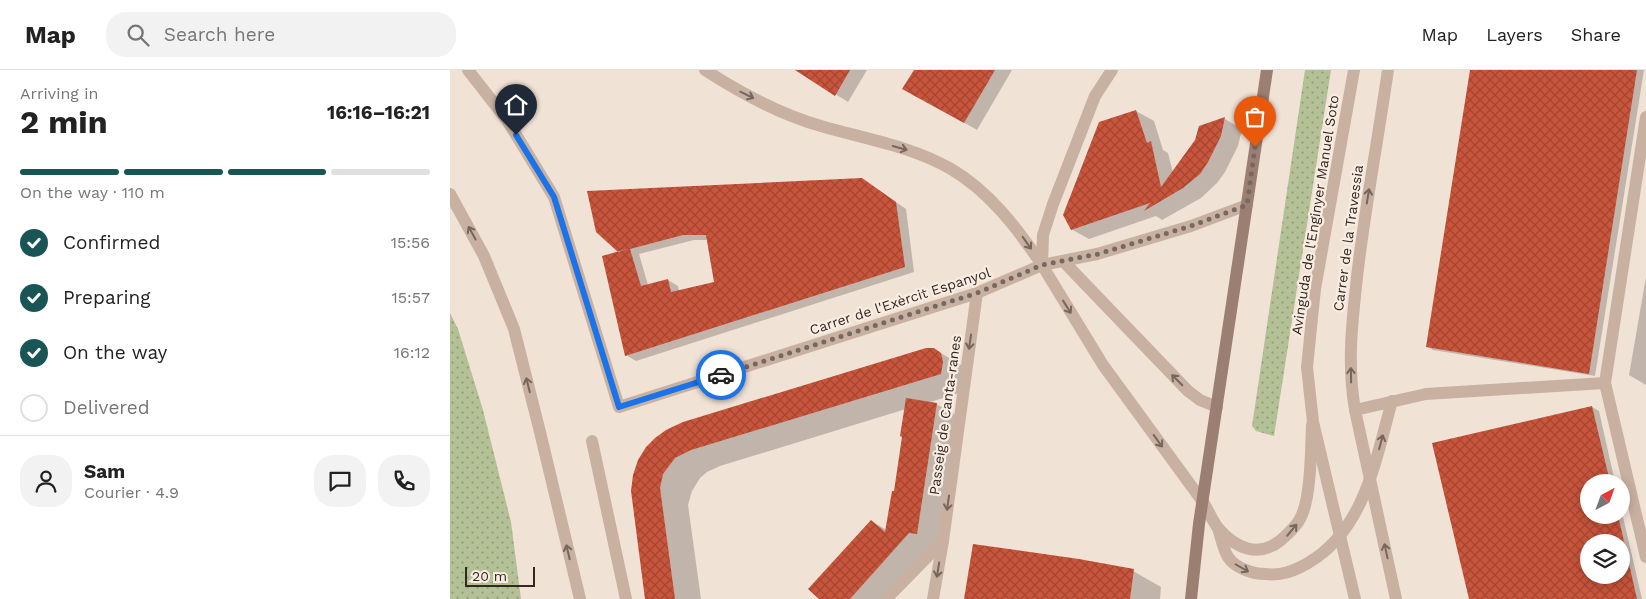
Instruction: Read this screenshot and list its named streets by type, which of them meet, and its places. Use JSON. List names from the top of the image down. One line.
{"streets":{"street":["Avinguda de l'Enginyer Manuel Soto","Carrer de la Travessia","Carrer de l'Exèrcit Espanyol","Passeig de Canta-ranes"]},"crossings":[["Carrer de l'Exèrcit Espanyol","Passeig de Canta-ranes"]],"one_way":["Carrer de la Travessia","Passeig de Canta-ranes"],"scale_bar":"20 m","north":"top right","page":{"header":"Map","search":"Search here","nav":["Map","Layers","Share"],"heading":["2 min","Arriving in","16:16–16:21"],"panel":["Sam","Courier · 4.9"],"bar":"On the way · 110 m","list":[["Confirmed","15:56"],["Preparing","15:57"],["On the way","16:12"],"Delivered"],"scale":"20 m"}}
